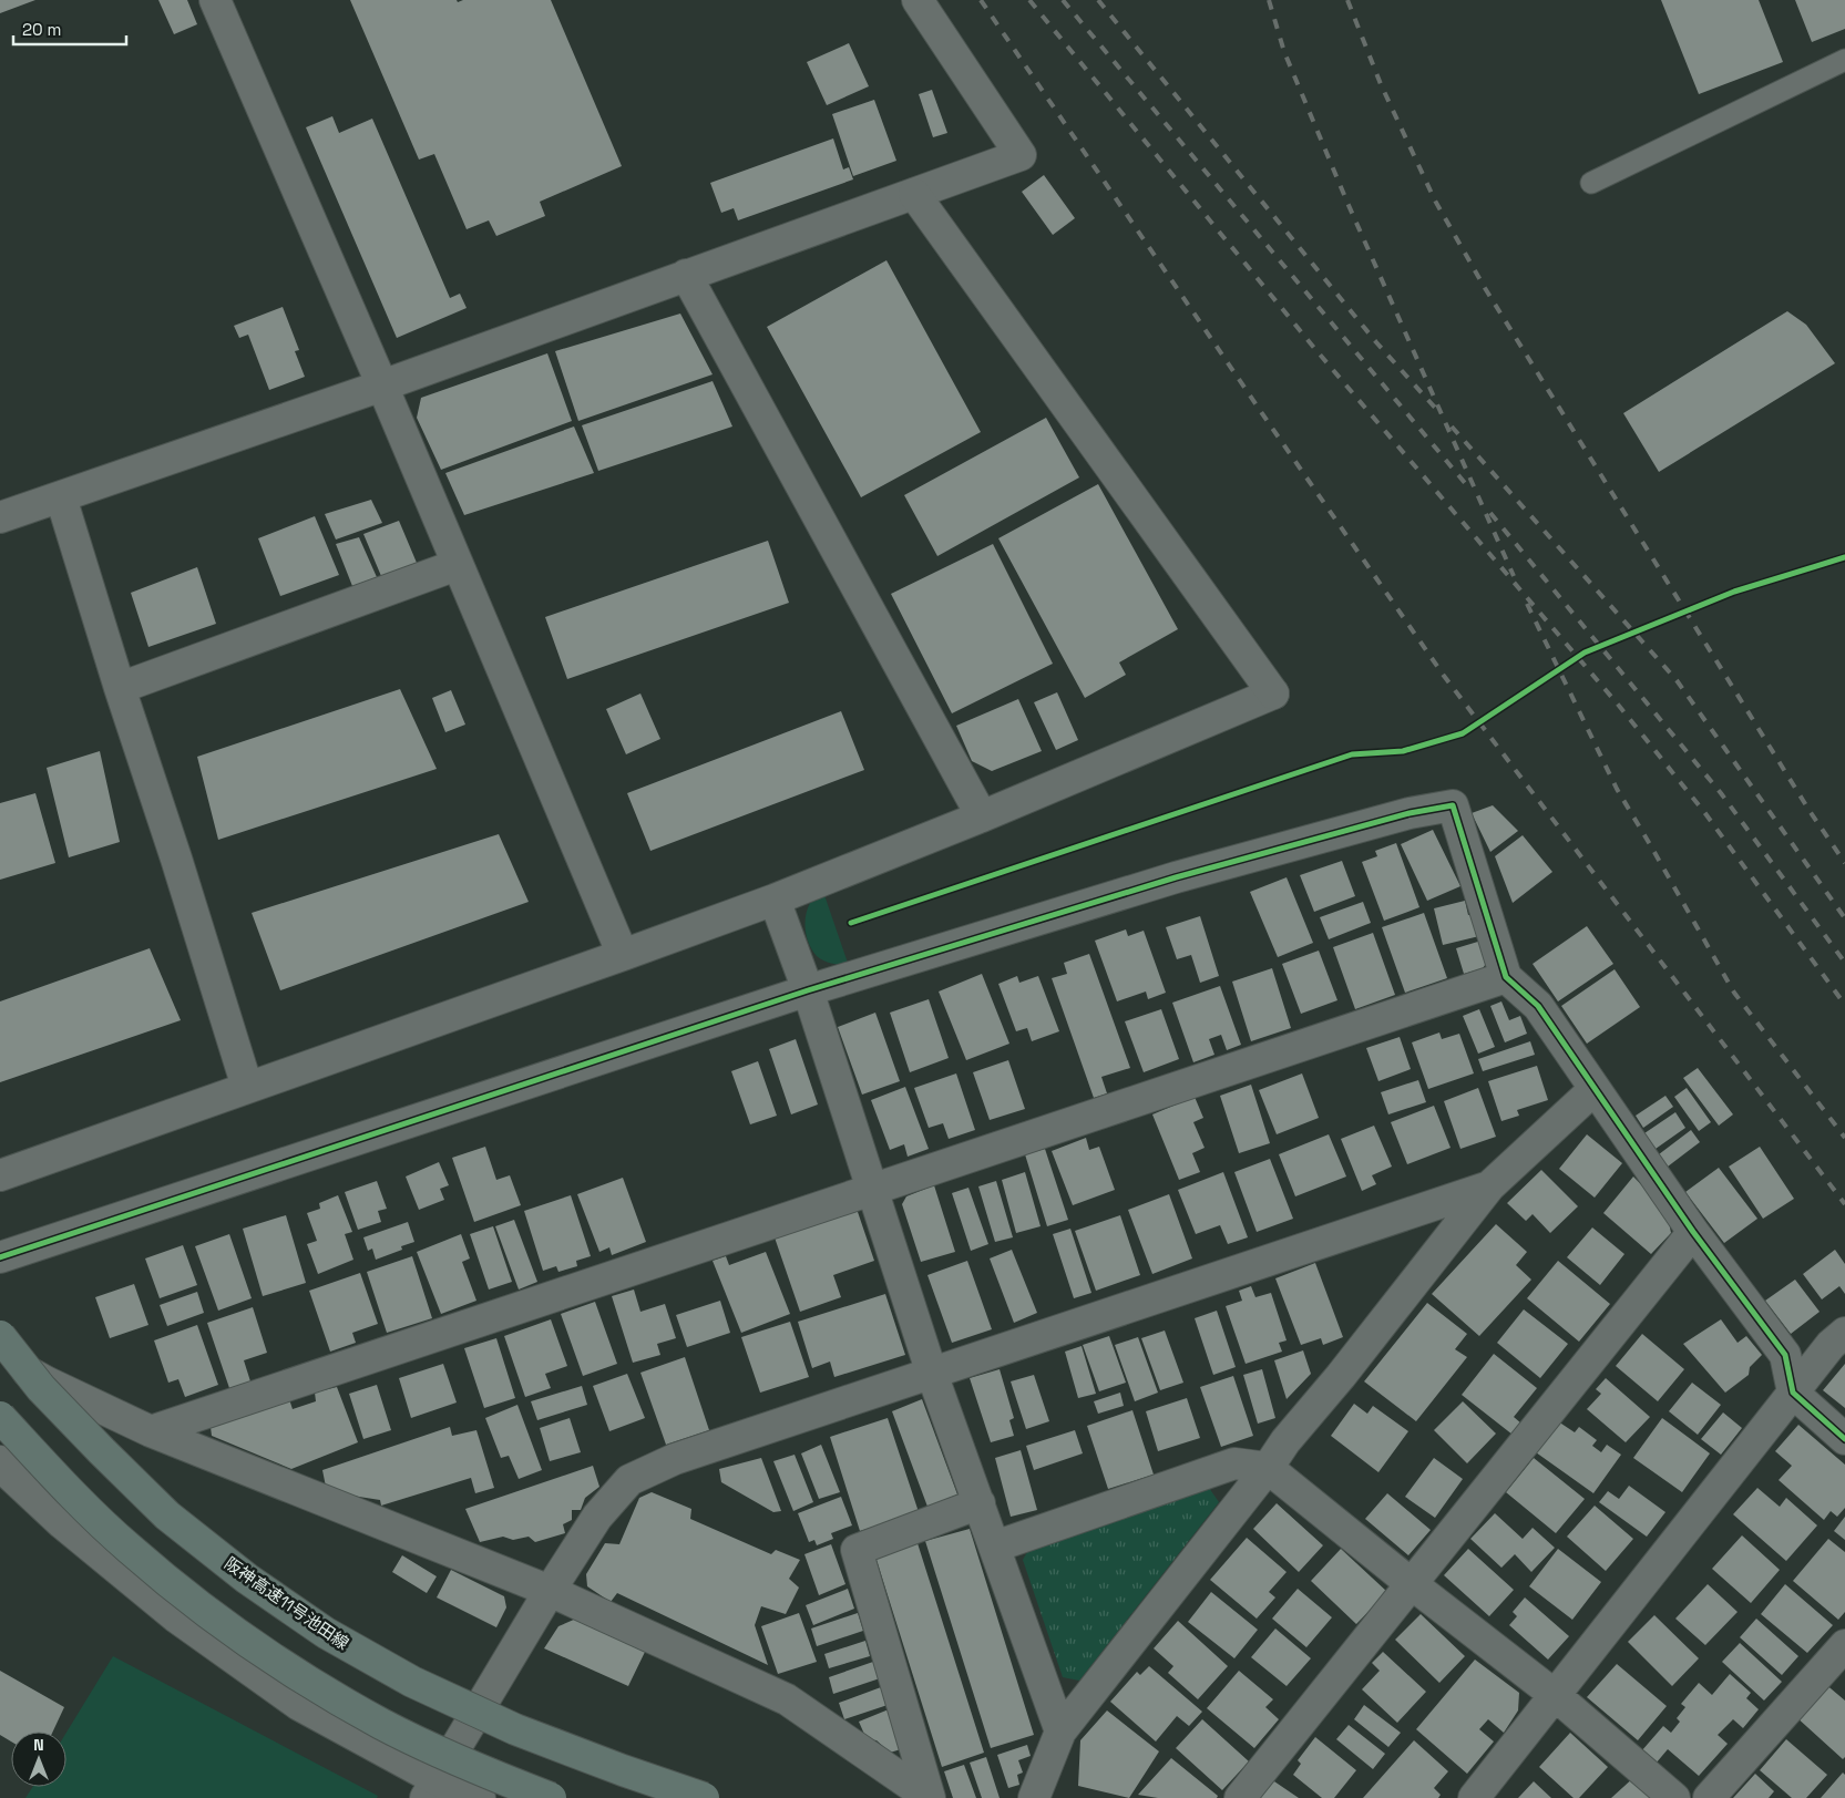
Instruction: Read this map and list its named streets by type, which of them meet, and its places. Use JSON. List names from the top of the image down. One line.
{"streets":{"highway":["阪神高速11号池田線"]},"scale_bar":"20 m","north":"top"}
